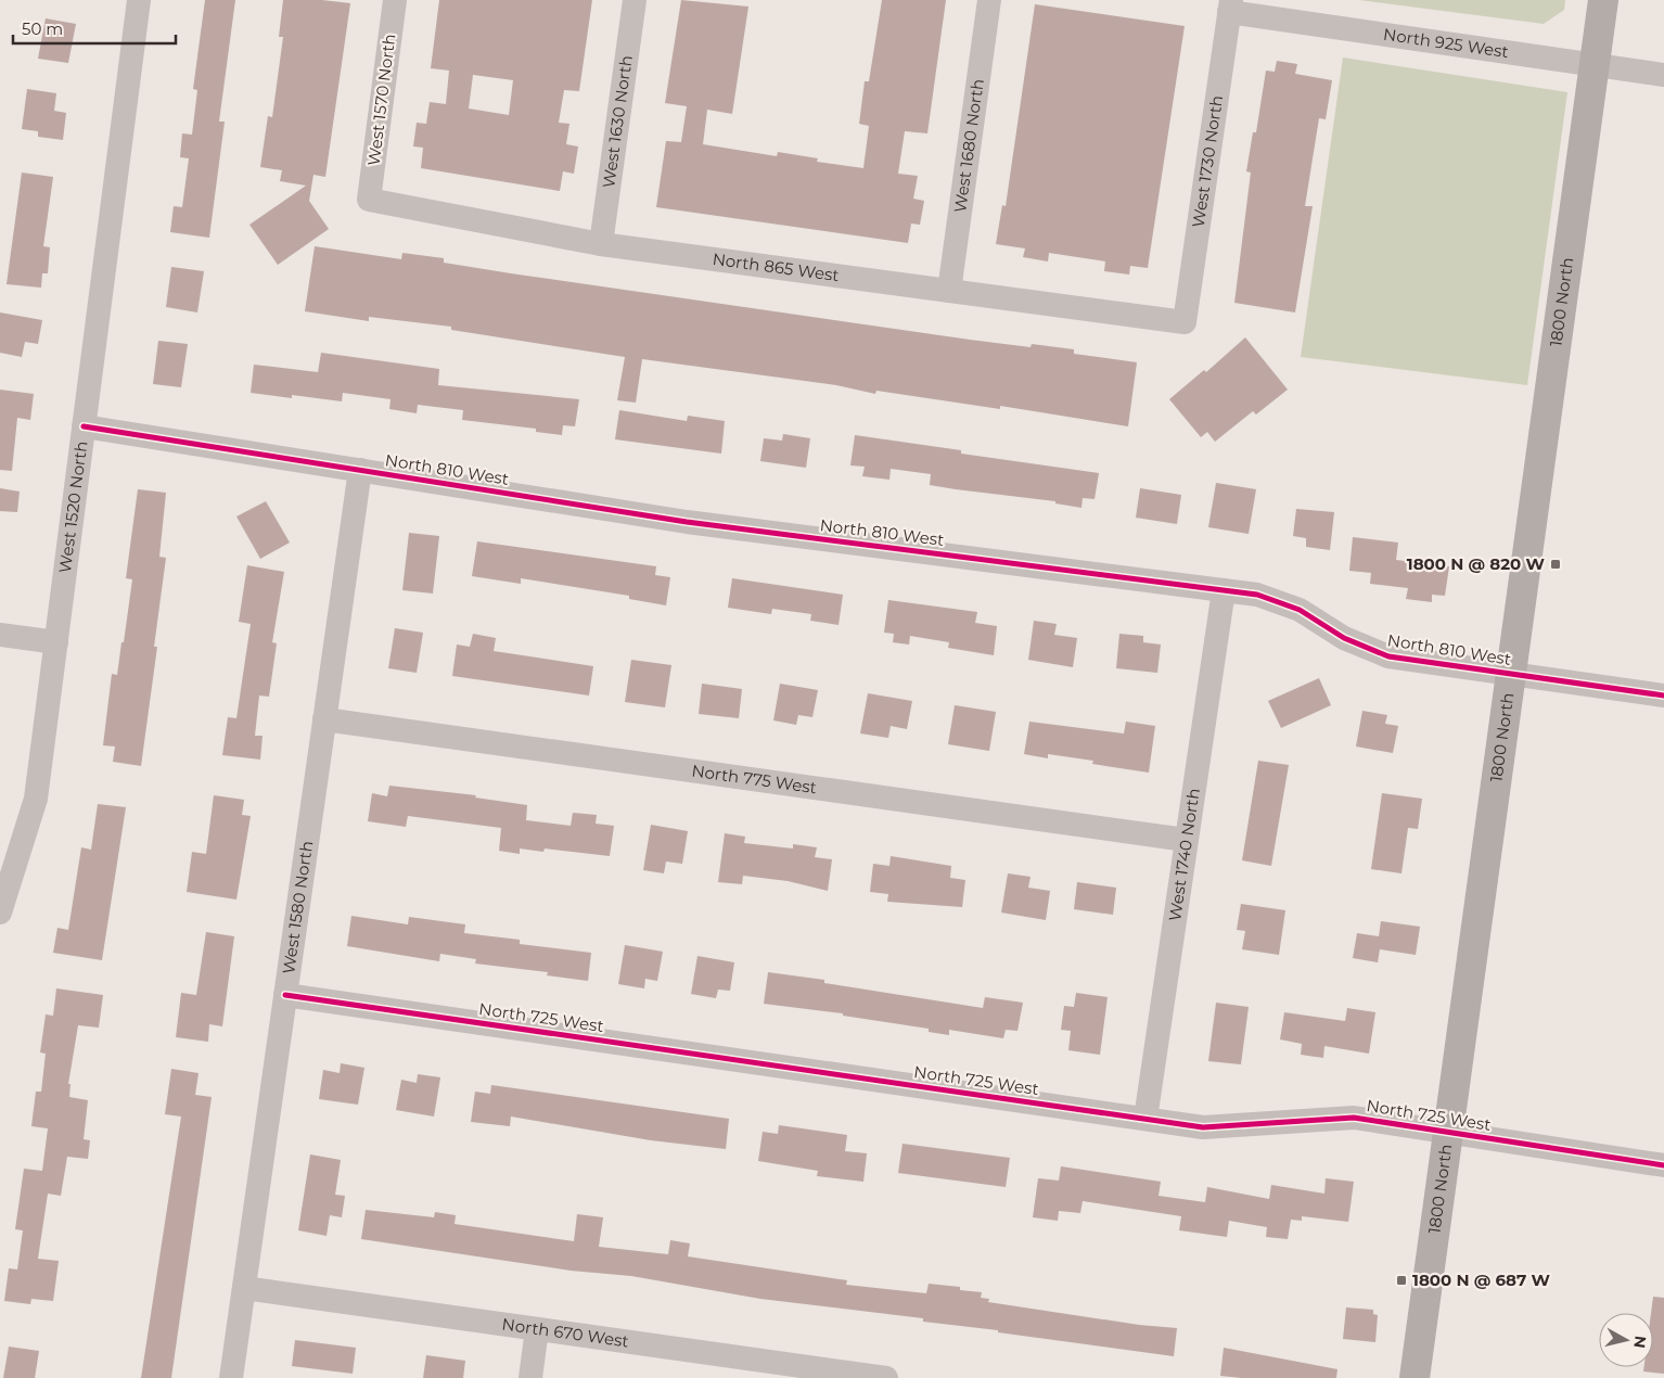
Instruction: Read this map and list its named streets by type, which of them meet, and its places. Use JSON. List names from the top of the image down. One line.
{"streets":{"main road":["1800 North"],"street":["North 925 West","West 1570 North","West 1630 North","West 1680 North","West 1730 North","North 865 West","North 810 West","West 1520 North","North 775 West","West 1740 North","West 1580 North","North 725 West","North 670 West"]},"crossings":[["North 925 West","West 1730 North"],["North 925 West","1800 North"],["West 1570 North","North 865 West"],["West 1630 North","North 865 West"],["West 1680 North","North 865 West"],["West 1730 North","North 865 West"],["1800 North","North 810 West"],["1800 North","North 725 West"],["North 810 West","West 1520 North"],["North 810 West","West 1740 North"],["North 810 West","West 1580 North"],["North 775 West","West 1740 North"],["North 775 West","West 1580 North"],["West 1740 North","North 725 West"],["West 1580 North","North 725 West"],["West 1580 North","North 670 West"]],"places":{"transit":["1800 N @ 820 W","1800 N @ 687 W"]},"scale_bar":"50 m","north":"right"}
